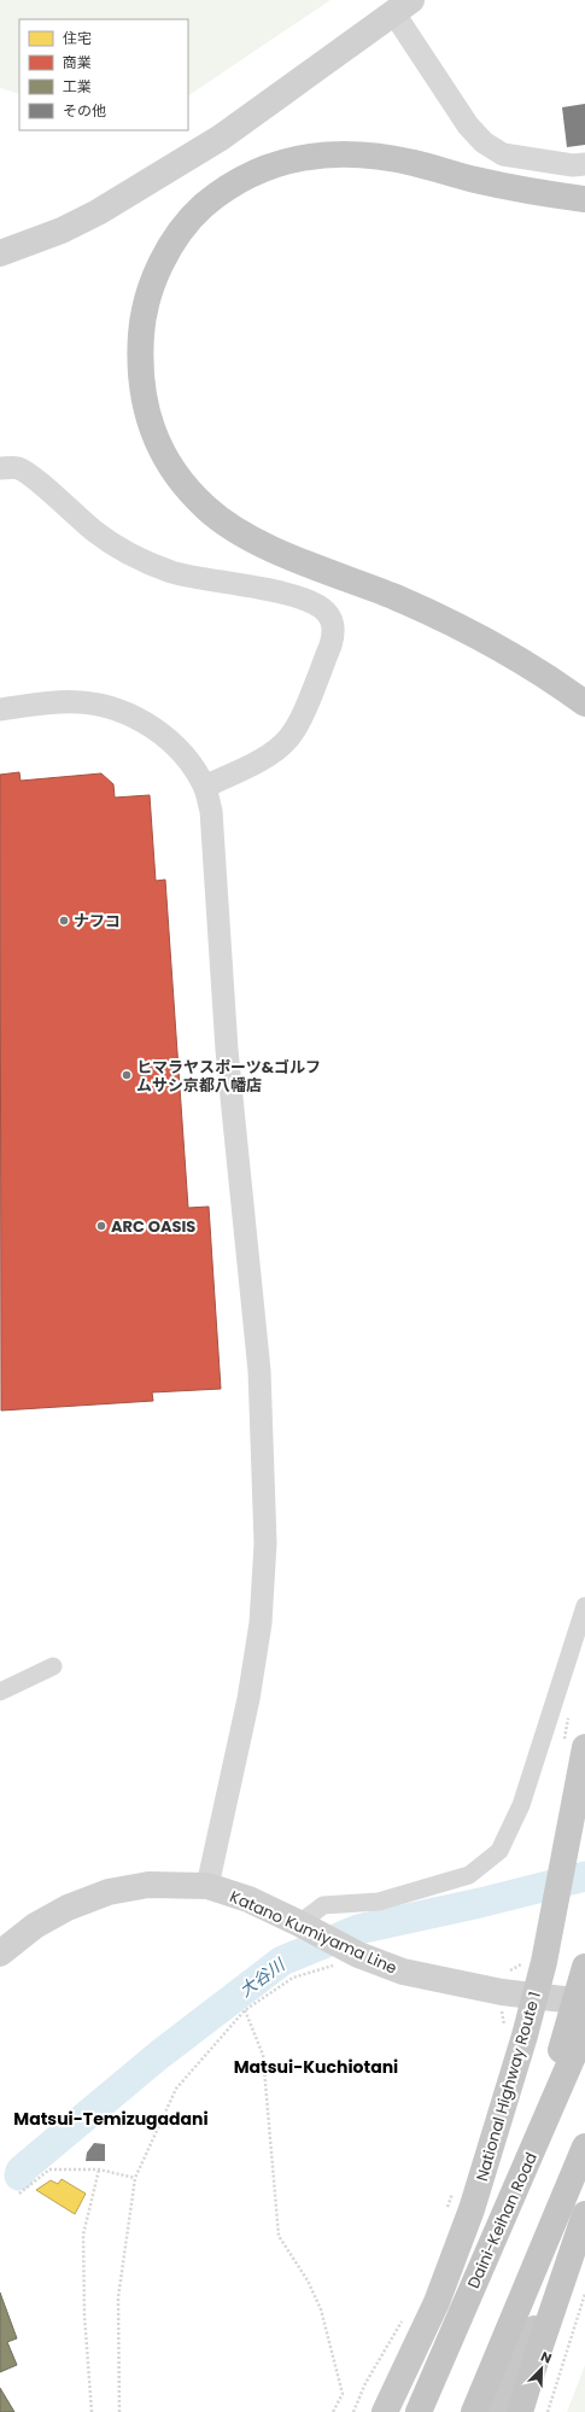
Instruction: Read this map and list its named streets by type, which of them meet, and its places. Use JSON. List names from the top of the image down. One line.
{"streets":{"highway":["National Highway Route 1","Daini-Keihan Road"],"main road":["Katano Kumiyama Line"]},"crossings":[["Katano Kumiyama Line","National Highway Route 1"]],"districts":["Matsui-Kuchiotani","Matsui-Temizugadani"],"water":["大谷川"],"places":["ナフコ","ヒマラヤスポーツ&ゴルフ ムサシ京都八幡店","ARC OASIS"],"legend":["住宅","商業","工業","その他"],"north":"top right"}
